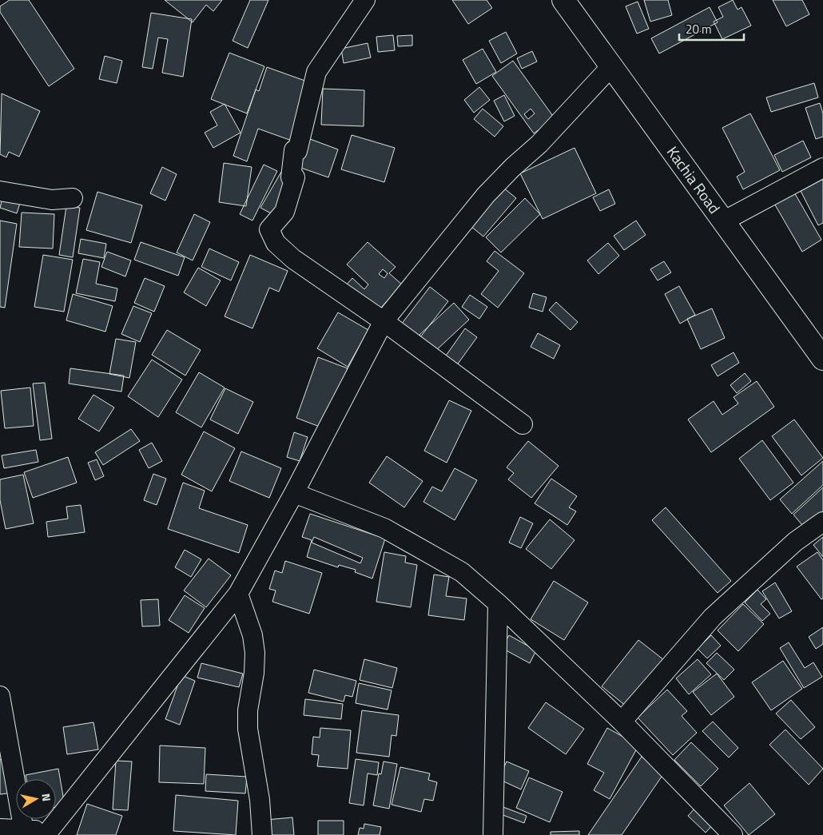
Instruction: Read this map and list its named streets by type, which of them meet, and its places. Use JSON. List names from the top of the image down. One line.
{"streets":{"highway":["Kachia Road"]},"scale_bar":"20 m","north":"right"}
